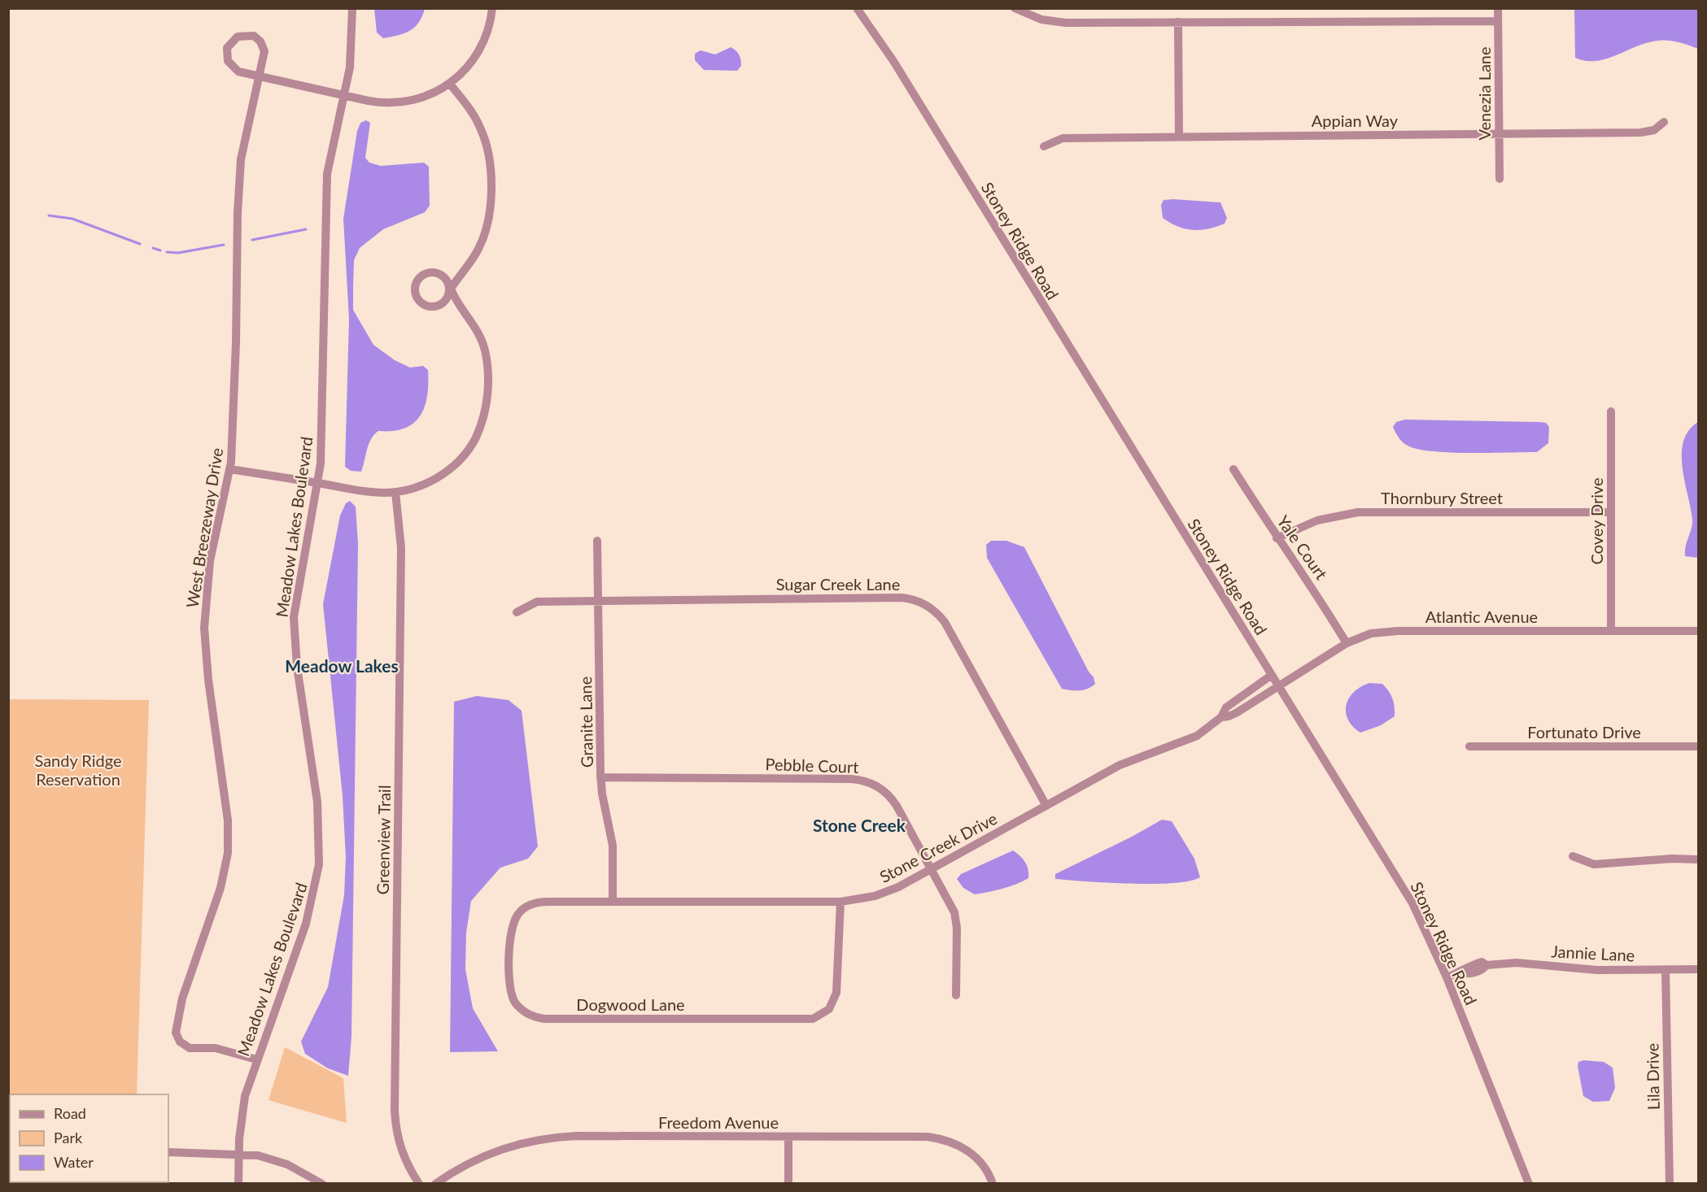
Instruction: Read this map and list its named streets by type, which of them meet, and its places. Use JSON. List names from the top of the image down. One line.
{"streets":{"street":["Venezia Lane","Appian Way","Stoney Ridge Road","Thornbury Street","Covey Drive","Meadow Lakes Boulevard","West Breezeway Drive","Yale Court","Sugar Creek Lane","Atlantic Avenue","Granite Lane","Fortunato Drive","Pebble Court","Greenview Trail","Stone Creek Drive","Jannie Lane","Dogwood Lane","Lila Drive","Freedom Avenue"]},"crossings":[["Venezia Lane","Appian Way"],["Stoney Ridge Road","Atlantic Avenue"],["Stoney Ridge Road","Stone Creek Drive"],["Stoney Ridge Road","Jannie Lane"],["Thornbury Street","Covey Drive"],["Thornbury Street","Yale Court"],["Covey Drive","Atlantic Avenue"],["Meadow Lakes Boulevard","West Breezeway Drive"],["Yale Court","Atlantic Avenue"],["Sugar Creek Lane","Granite Lane"],["Sugar Creek Lane","Stone Creek Drive"],["Atlantic Avenue","Stone Creek Drive"],["Granite Lane","Pebble Court"],["Granite Lane","Stone Creek Drive"],["Granite Lane","Dogwood Lane"],["Pebble Court","Stone Creek Drive"],["Stone Creek Drive","Dogwood Lane"],["Jannie Lane","Lila Drive"]],"districts":["Meadow Lakes","Stone Creek"],"parks":["Sandy Ridge Reservation"],"legend":["Road","Park","Water"]}
